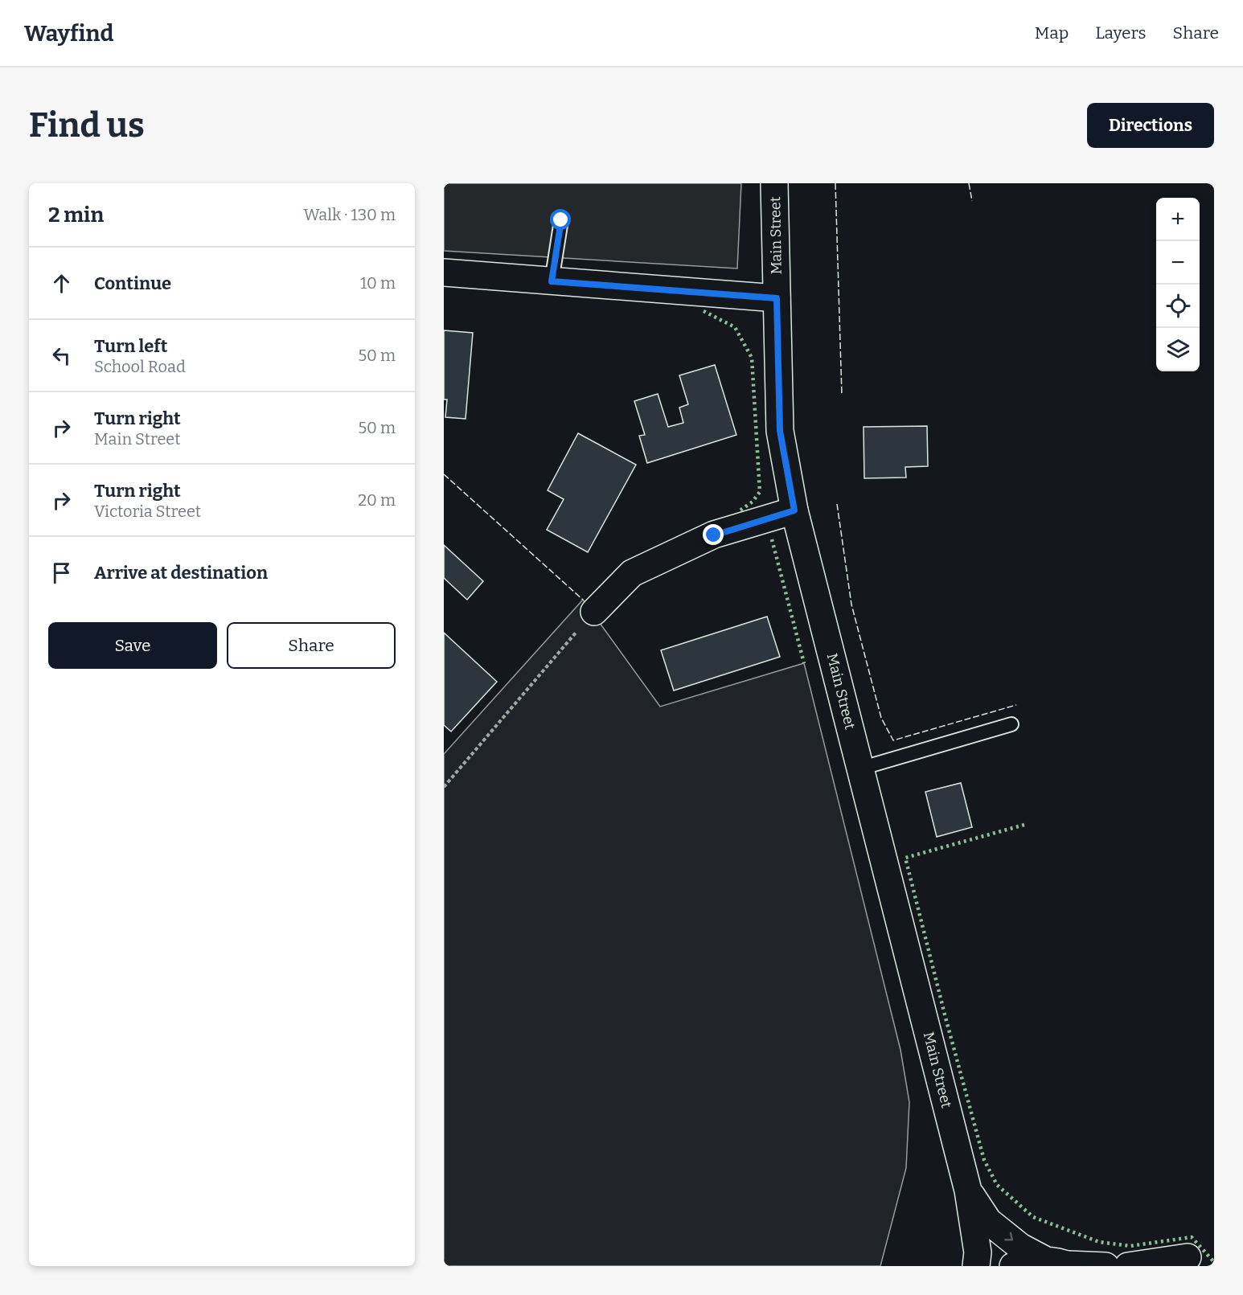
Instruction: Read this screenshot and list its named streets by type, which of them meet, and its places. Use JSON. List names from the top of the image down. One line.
{"streets":{"main road":["Main Street"]},"page":{"header":"Wayfind","nav":["Map","Layers","Share"],"buttons":["Directions",["Save","Share"]],"title":"Find us","heading":["2 min","Walk · 130 m"],"map_buttons":["+","−"],"list":[["Continue","10 m"],["Turn left","School Road","50 m"],["Turn right","Main Street","50 m"],["Turn right","Victoria Street","20 m"],"Arrive at destination"]}}
